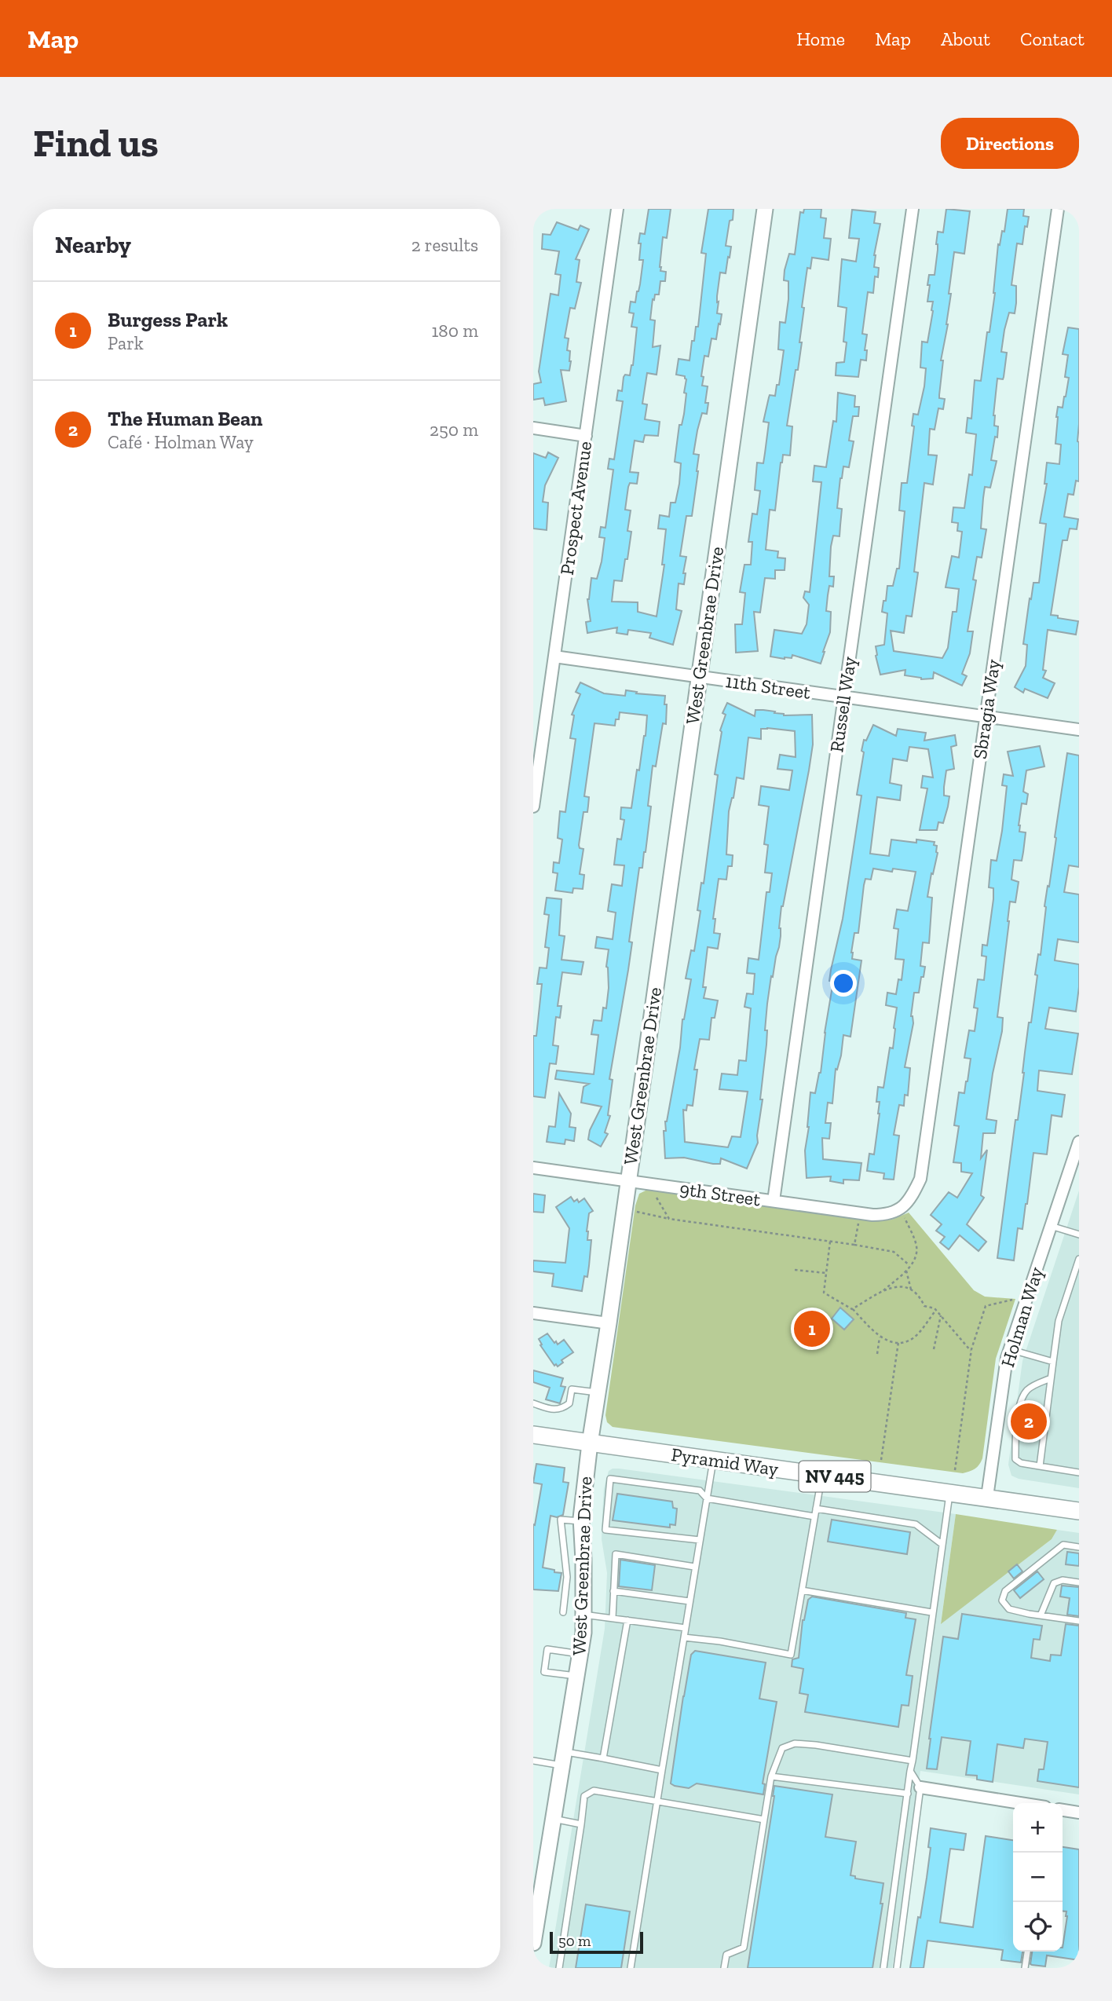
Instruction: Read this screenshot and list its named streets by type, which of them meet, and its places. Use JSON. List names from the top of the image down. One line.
{"streets":{"main road":["Pyramid Way","NV 445"],"street":["Prospect Avenue","West Greenbrae Drive","11th Street","Russell Way","Sbragia Way","9th Street","Holman Way"]},"crossings":[["Prospect Avenue","11th Street"],["West Greenbrae Drive","11th Street"],["West Greenbrae Drive","9th Street"],["West Greenbrae Drive","Pyramid Way"],["11th Street","Russell Way"],["11th Street","Sbragia Way"],["Russell Way","9th Street"],["Sbragia Way","9th Street"],["Holman Way","Pyramid Way"]],"scale_bar":"50 m","page":{"header":"Map","nav":["Home","Map","About","Contact"],"buttons":"Directions","title":"Find us","heading":["Nearby","2 results"],"list":[{"mark":"1","name":"Burgess Park","note":"Park","value":"180 m"},{"mark":"2","name":"The Human Bean","note":"Café · Holman Way","value":"250 m"}],"pins":["1","2"],"map_buttons":["+","−"],"scale":"50 m"}}
